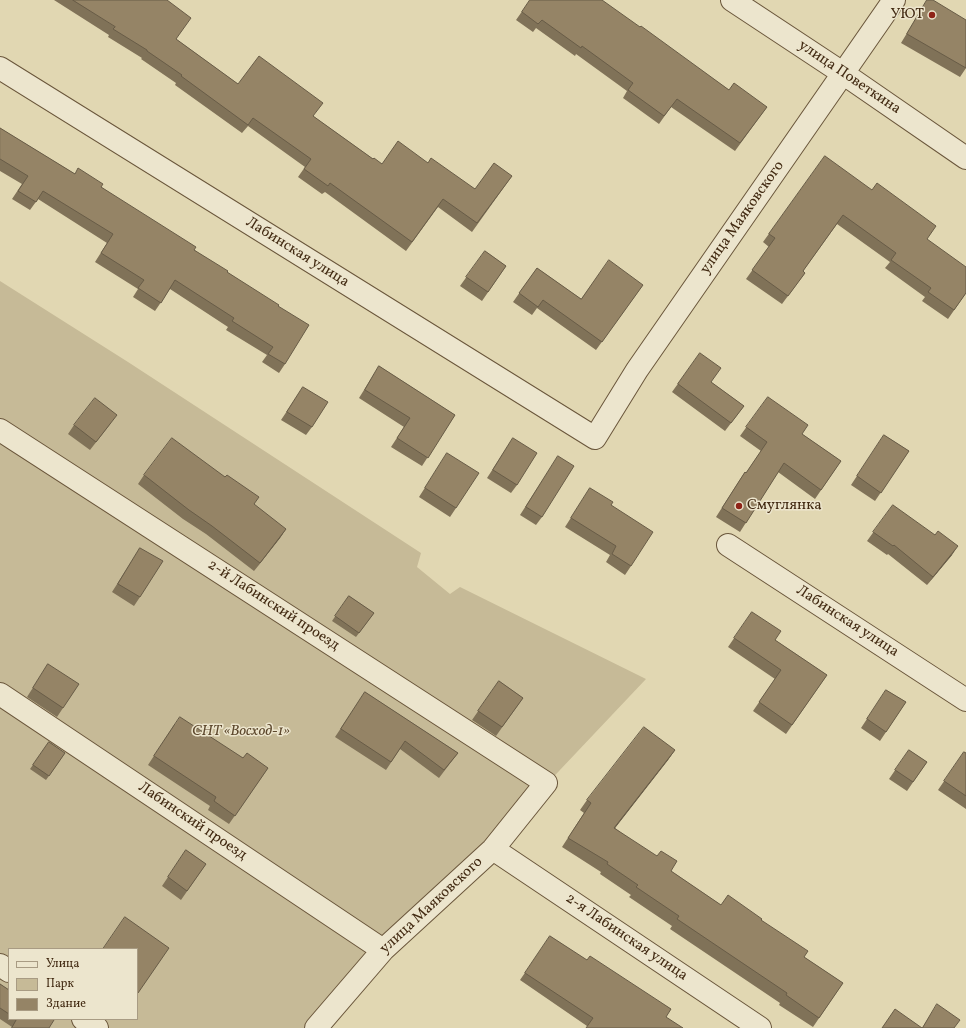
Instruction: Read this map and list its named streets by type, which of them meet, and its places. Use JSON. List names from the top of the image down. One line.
{"streets":{"street":["улица Поветкина","улица Маяковского","Лабинская улица","2-й Лабинский проезд","Лабинский проезд","2-я Лабинская улица"]},"crossings":[["улица Поветкина","улица Маяковского"],["улица Маяковского","Лабинская улица"],["улица Маяковского","2-й Лабинский проезд"],["улица Маяковского","Лабинский проезд"],["улица Маяковского","2-я Лабинская улица"]],"parks":["СНТ «Восход-1»"],"places":["УЮТ","Смуглянка"],"legend":["Улица","Парк","Здание"]}
